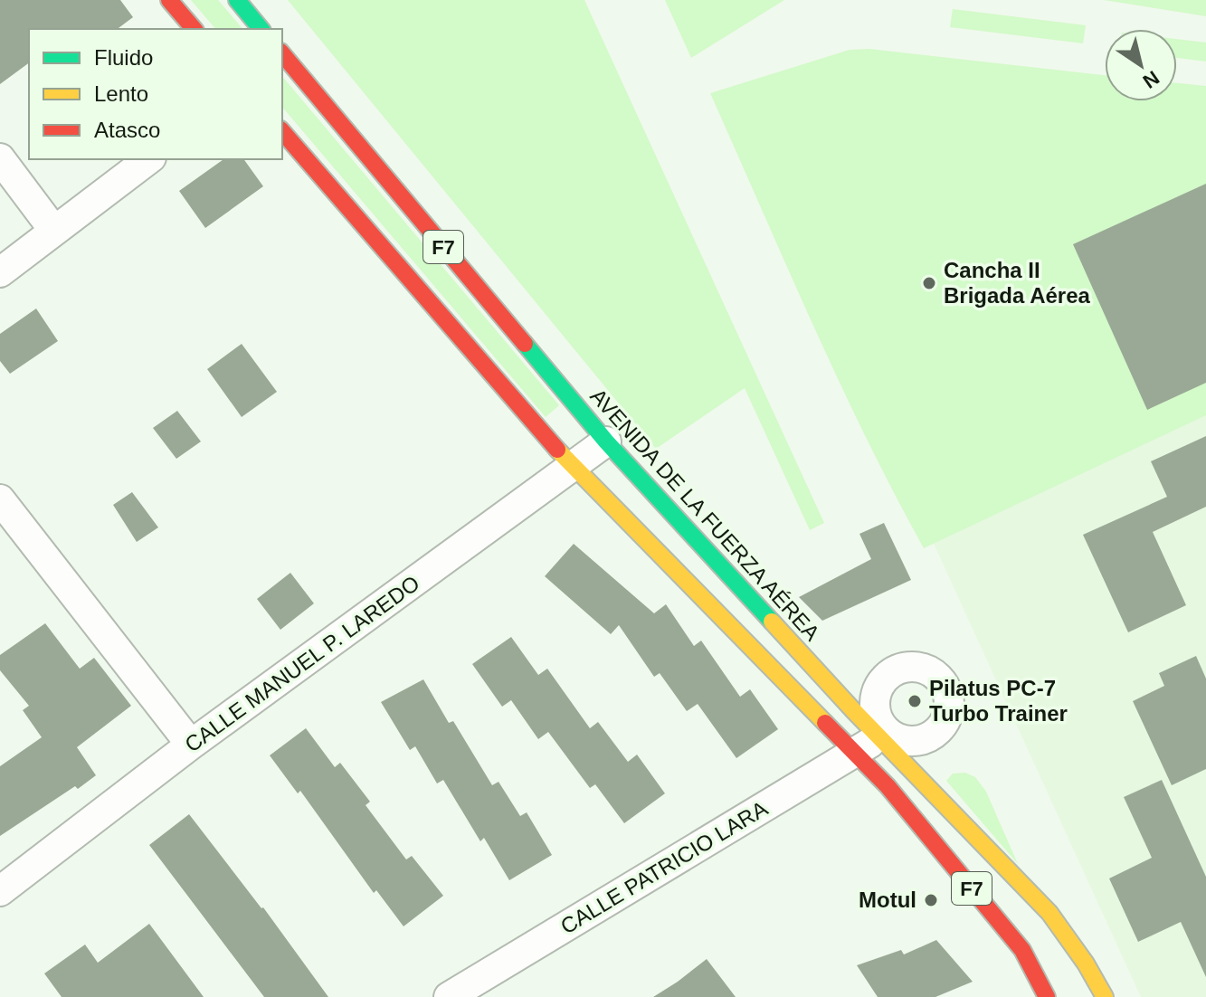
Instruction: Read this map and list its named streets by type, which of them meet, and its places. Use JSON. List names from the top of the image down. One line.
{"streets":{"highway":["F7","AVENIDA DE LA FUERZA AÉREA"],"street":["CALLE MANUEL P. LAREDO","CALLE PATRICIO LARA"]},"crossings":[["F7","CALLE MANUEL P. LAREDO"],["F7","CALLE PATRICIO LARA"],["AVENIDA DE LA FUERZA AÉREA","CALLE MANUEL P. LAREDO"],["AVENIDA DE LA FUERZA AÉREA","CALLE PATRICIO LARA"]],"places":["Cancha II Brigada Aérea","Pilatus PC-7 Turbo Trainer","Motul"],"legend":["Fluido","Lento","Atasco"],"north":"bottom right"}
